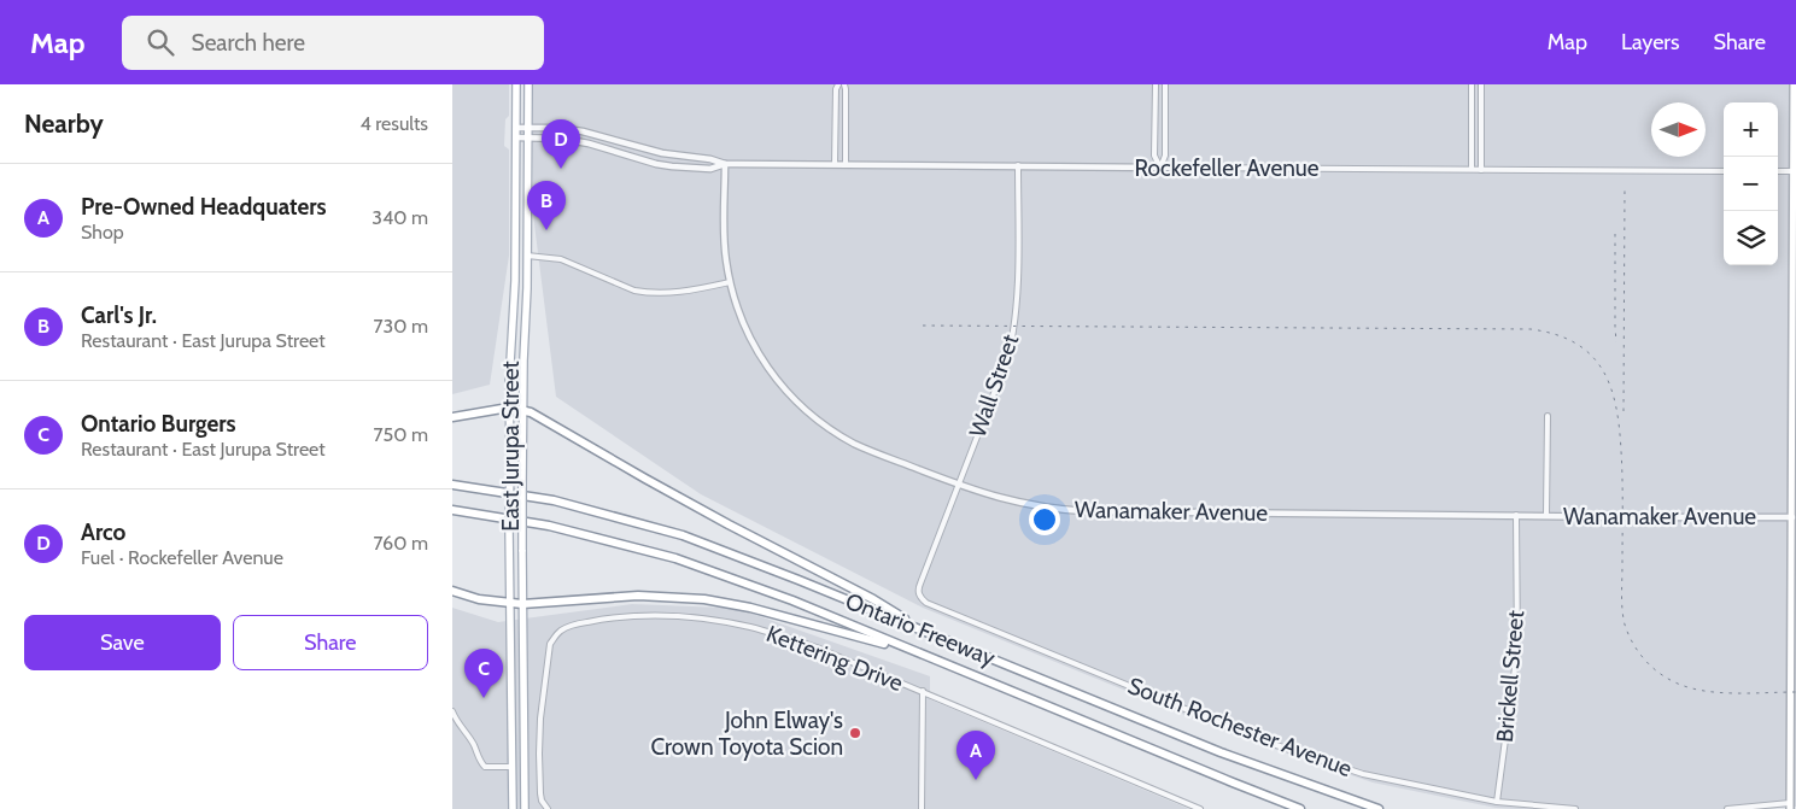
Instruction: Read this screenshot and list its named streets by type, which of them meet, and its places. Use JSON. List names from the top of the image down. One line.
{"streets":{"highway":["Ontario Freeway"],"main road":["East Jurupa Street"],"street":["Rockefeller Avenue","Wall Street","Wanamaker Avenue","Kettering Drive","Brickell Street","South Rochester Avenue"]},"crossings":[["Rockefeller Avenue","Wall Street"],["Rockefeller Avenue","East Jurupa Street"],["Rockefeller Avenue","Wanamaker Avenue"],["Wall Street","Wanamaker Avenue"],["Wall Street","South Rochester Avenue"],["Wanamaker Avenue","Brickell Street"],["Brickell Street","South Rochester Avenue"]],"places":["John Elway's Crown Toyota Scion"],"north":"right","page":{"header":"Map","search":"Search here","nav":["Map","Layers","Share"],"heading":["Nearby","4 results"],"map_buttons":["+","−"],"pins":["D","B","C","A"],"list":[{"mark":"A","name":"Pre-Owned Headquaters","note":"Shop","value":"340 m"},{"mark":"B","name":"Carl's Jr.","note":"Restaurant · East Jurupa Street","value":"730 m"},{"mark":"C","name":"Ontario Burgers","note":"Restaurant · East Jurupa Street","value":"750 m"},{"mark":"D","name":"Arco","note":"Fuel · Rockefeller Avenue","value":"760 m"}],"buttons":["Save","Share"]}}
